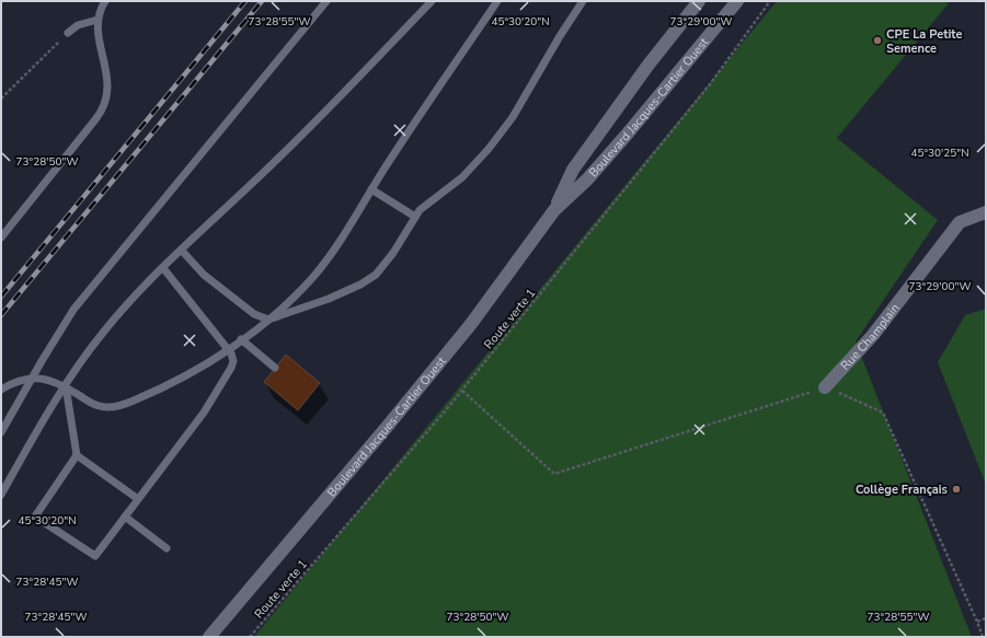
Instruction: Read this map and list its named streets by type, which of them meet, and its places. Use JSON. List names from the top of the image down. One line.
{"streets":{"main road":["Boulevard Jacques-Cartier Ouest","Rue Champlain"],"path":["Route verte 1"]},"places":["CPE La Petite Semence","Collège Français"],"coordinates":["73°28'55\"W","45°30'20\"N","73°29'00\"W","45°30'25\"N","73°28'50\"W","73°28'45\"W"]}
